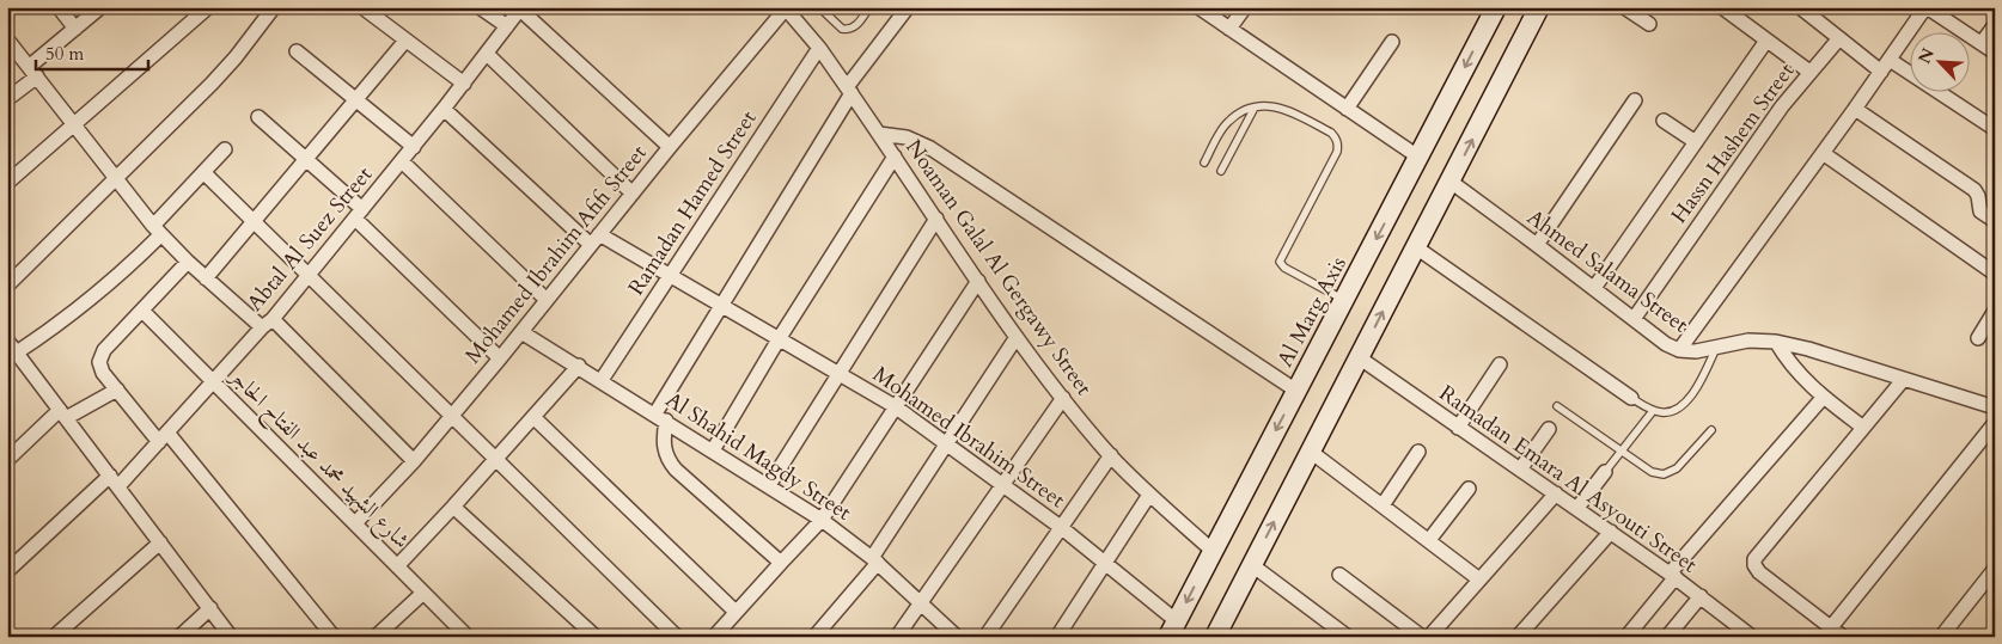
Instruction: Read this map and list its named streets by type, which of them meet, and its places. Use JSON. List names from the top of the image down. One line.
{"streets":{"main road":["Al Marg Axis"],"street":["Hassn Hashem Street","Ramadan Hamed Street","Abtal Al Suez Street","Mohamed Ibrahim Afifi Street","Noaman Galal Al Gergawy Street","Ahmed Salama Street","Mohamed Ibrahim Street","Al Shahid Magdy Street","شارع الشهيد محمد عبد الفتاح الحاجر","Ramadan Emara Al Asyouti Street"]},"crossings":[["Hassn Hashem Street","Ahmed Salama Street"],["Ramadan Hamed Street","Noaman Galal Al Gergawy Street"],["Ramadan Hamed Street","Mohamed Ibrahim Street"],["Ramadan Hamed Street","Al Shahid Magdy Street"],["Abtal Al Suez Street","Mohamed Ibrahim Street"],["Abtal Al Suez Street","شارع الشهيد محمد عبد الفتاح الحاجر"],["Mohamed Ibrahim Afifi Street","Noaman Galal Al Gergawy Street"],["Mohamed Ibrahim Afifi Street","Mohamed Ibrahim Street"],["Mohamed Ibrahim Afifi Street","Al Shahid Magdy Street"],["Mohamed Ibrahim Afifi Street","شارع الشهيد محمد عبد الفتاح الحاجر"],["Noaman Galal Al Gergawy Street","Al Marg Axis"],["Al Marg Axis","Mohamed Ibrahim Street"]],"scale_bar":"50 m","north":"top left"}
